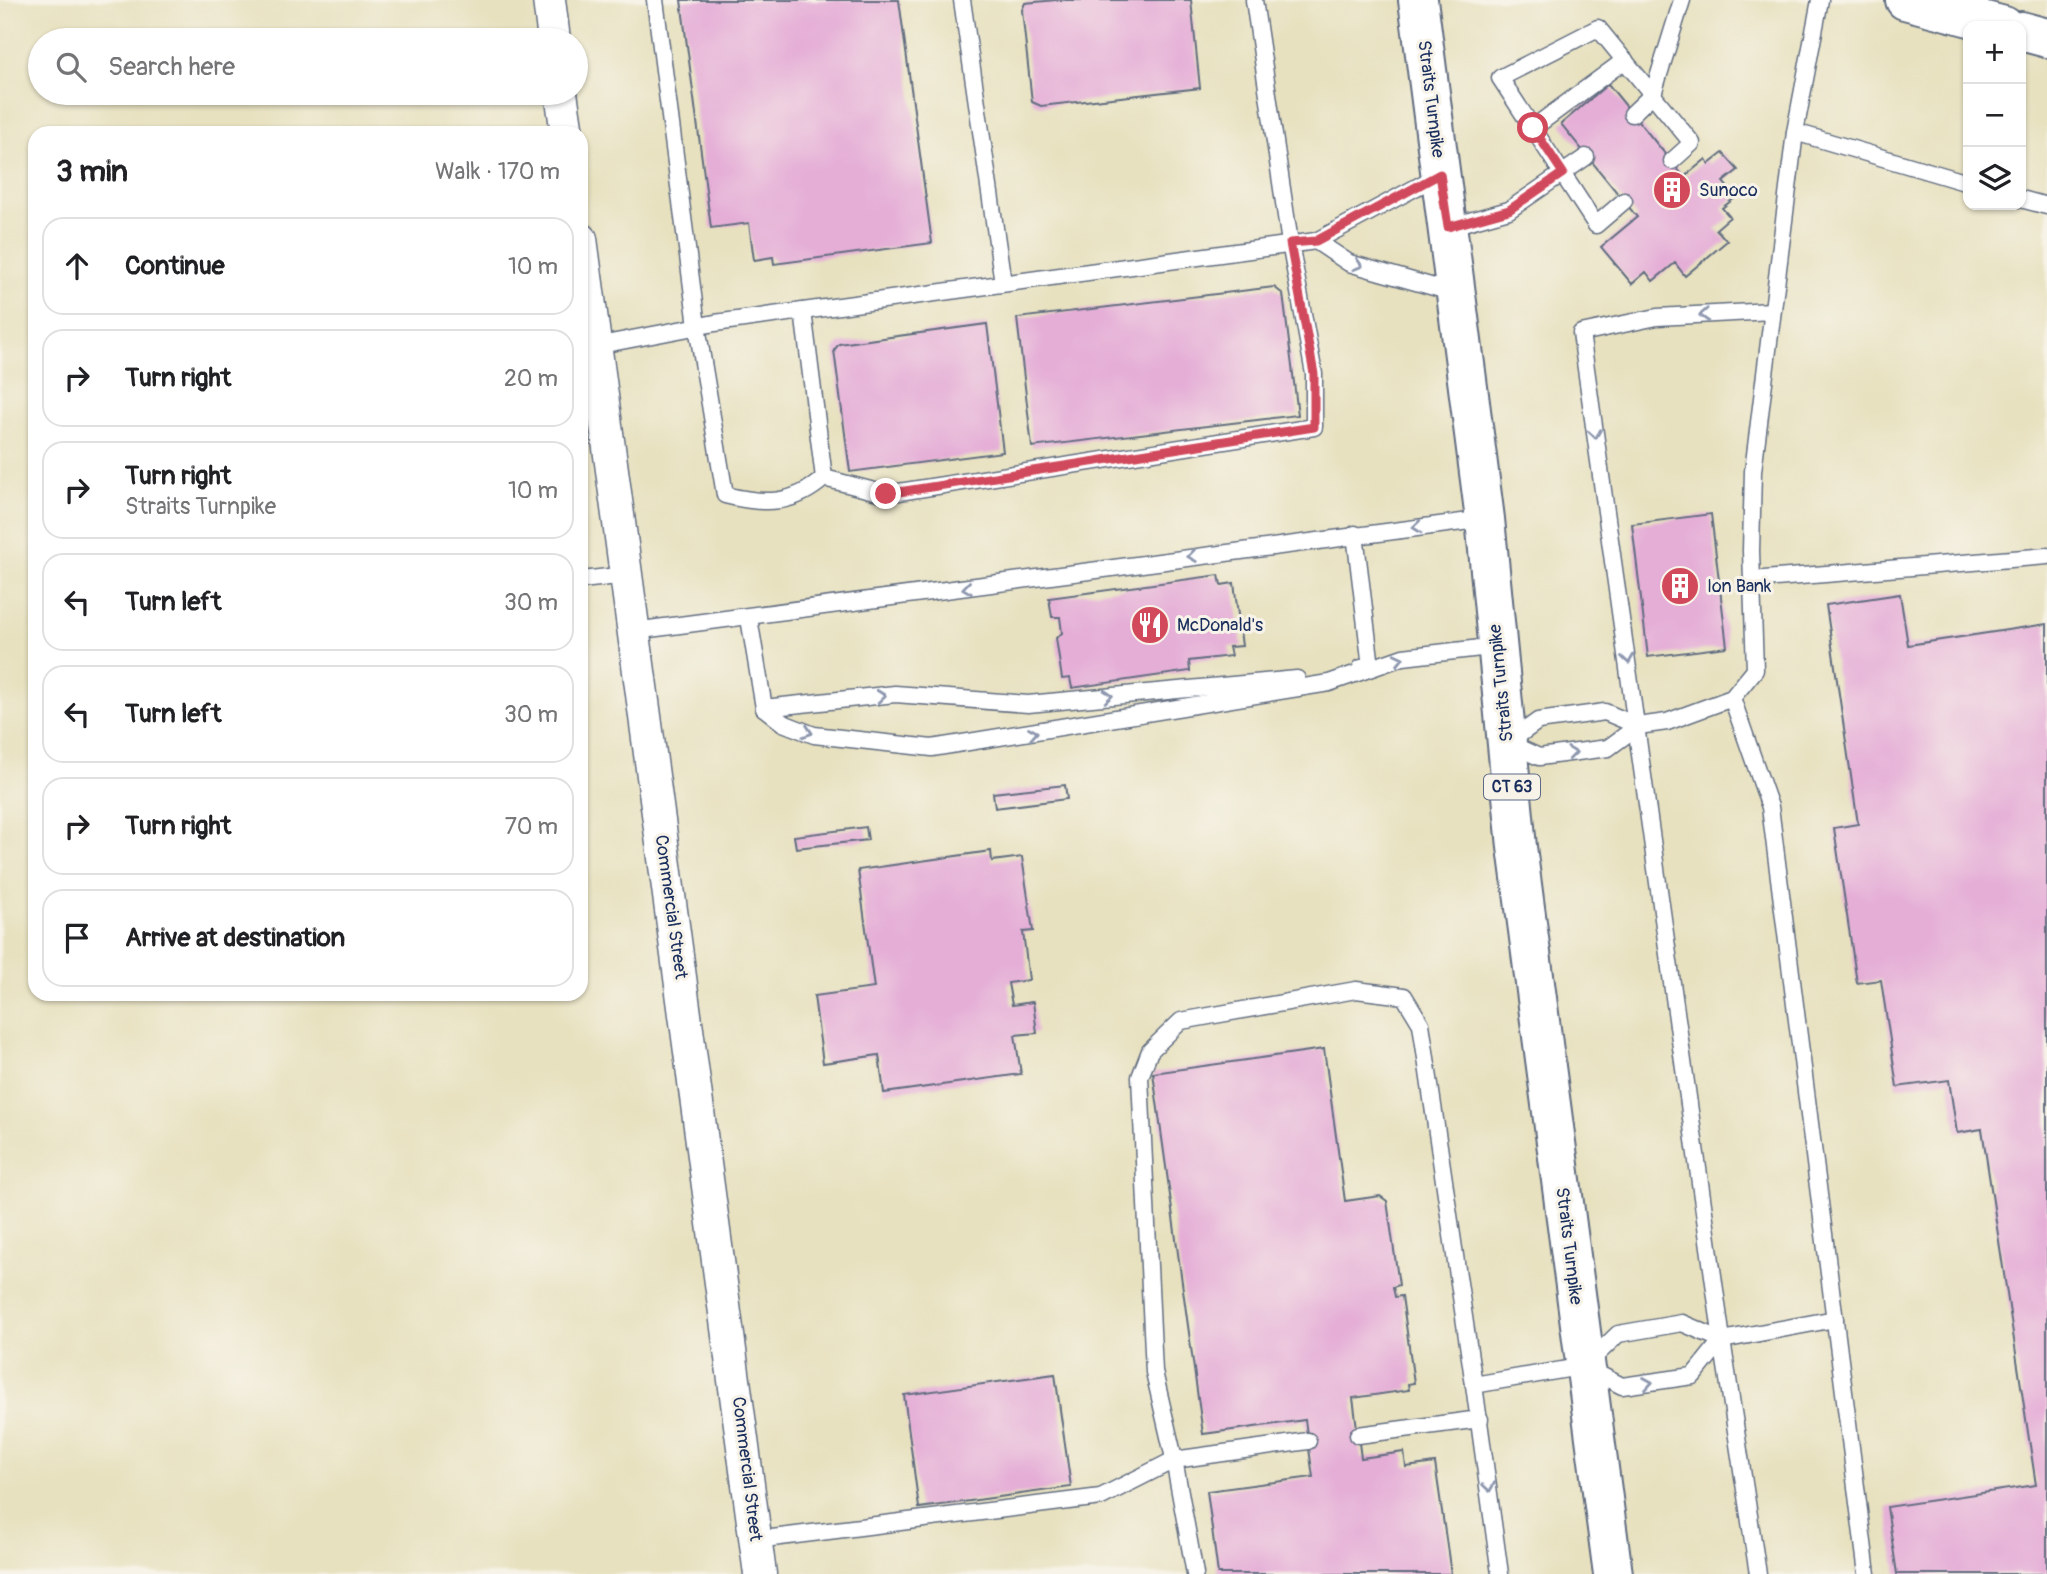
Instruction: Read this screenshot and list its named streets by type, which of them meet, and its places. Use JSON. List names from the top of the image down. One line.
{"streets":{"main road":["Straits Turnpike","CT 63"],"street":["Commercial Street"]},"places":{"building":["Sunoco","Ion Bank"],"restaurant":["McDonald's"]},"page":{"map_buttons":["+","−"],"search":"Search here","heading":["3 min","Walk · 170 m"],"list":[["Continue","10 m"],["Turn right","20 m"],["Turn right","Straits Turnpike","10 m"],["Turn left","30 m"],["Turn left","30 m"],["Turn right","70 m"],"Arrive at destination"]}}
